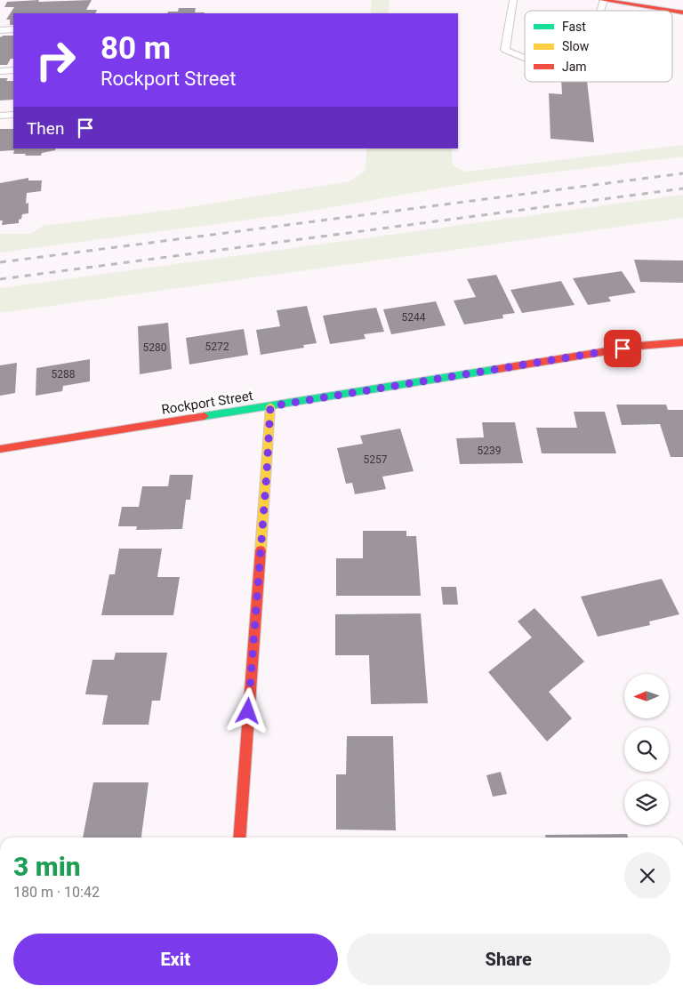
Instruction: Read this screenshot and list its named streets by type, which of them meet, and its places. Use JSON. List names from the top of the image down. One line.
{"streets":{"street":["Rockport Street"]},"house_numbers":["5244","5272","5280","5288","5239","5257"],"legend":["Fast","Slow","Jam"],"north":"left","page":{"turn":["80 m","Rockport Street"],"then":"Then","heading":["3 min","180 m · 10:42"],"buttons":["Exit","Share"]}}
